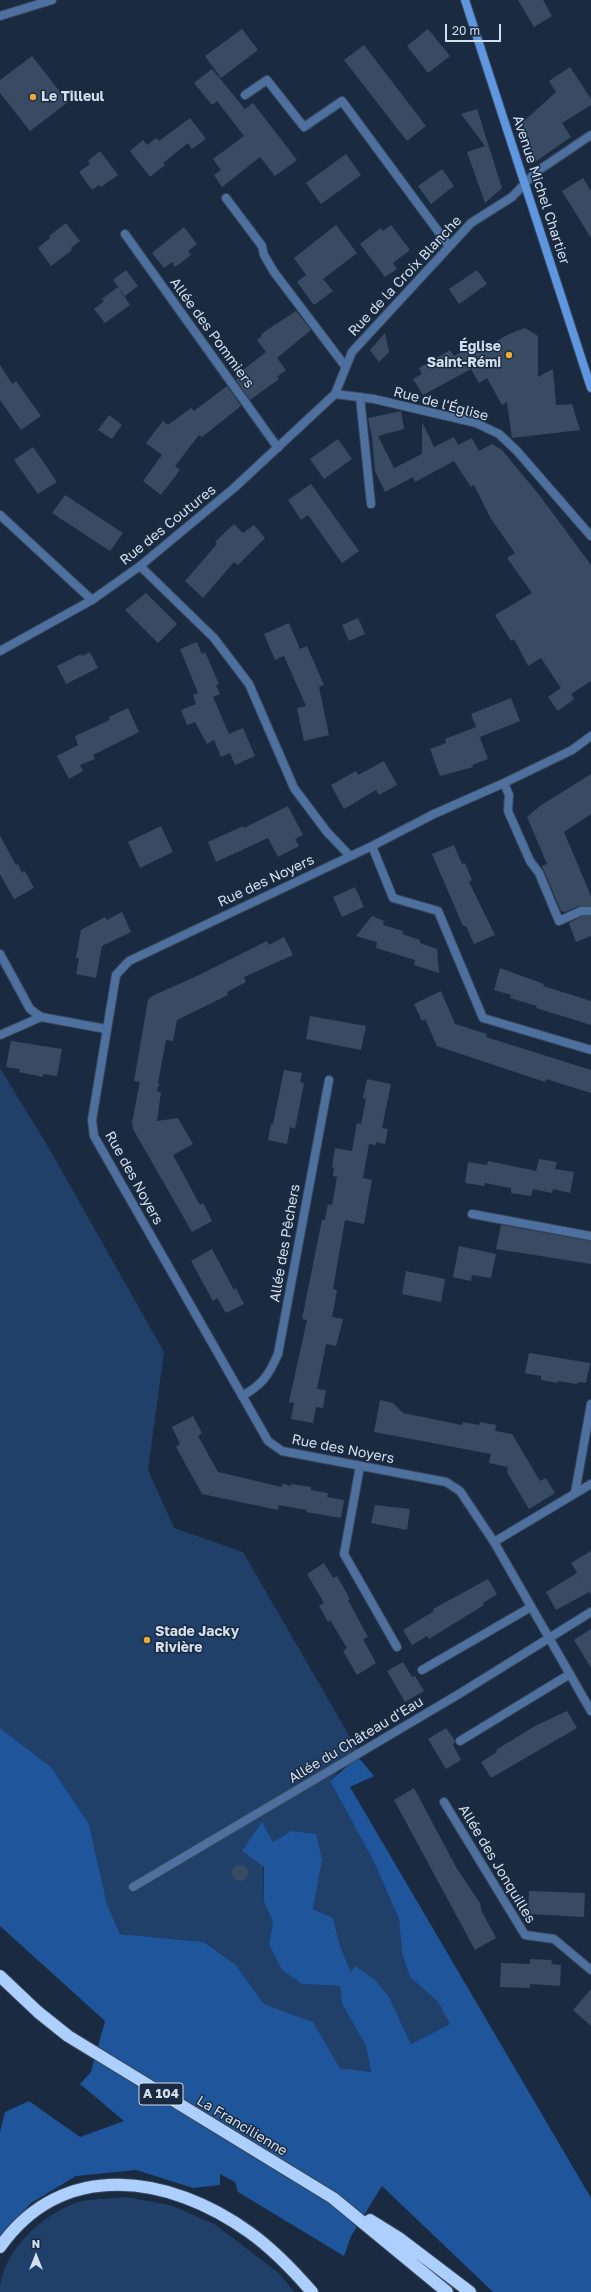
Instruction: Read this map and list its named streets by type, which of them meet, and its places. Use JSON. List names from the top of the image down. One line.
{"streets":{"highway":["A 104","La Francilienne"],"main road":["Avenue Michel Chartier"],"street":["Rue de la Croix Blanche","Allée des Pommiers","Rue de l'Église","Rue des Coutures","Rue des Noyers","Allée des Pêchers","Allée du Château d'Eau","Allée des Jonquilles"]},"crossings":[["Avenue Michel Chartier","Rue de la Croix Blanche"],["Rue de la Croix Blanche","Rue de l'Église"],["Rue de la Croix Blanche","Rue des Coutures"],["Allée des Pommiers","Rue des Coutures"],["Rue de l'Église","Rue des Coutures"],["Rue des Noyers","Allée des Pêchers"],["Rue des Noyers","Allée du Château d'Eau"]],"places":["Le Tilleul","Église Saint-Rémi","Stade Jacky Rivière"],"scale_bar":"20 m","north":"top"}
